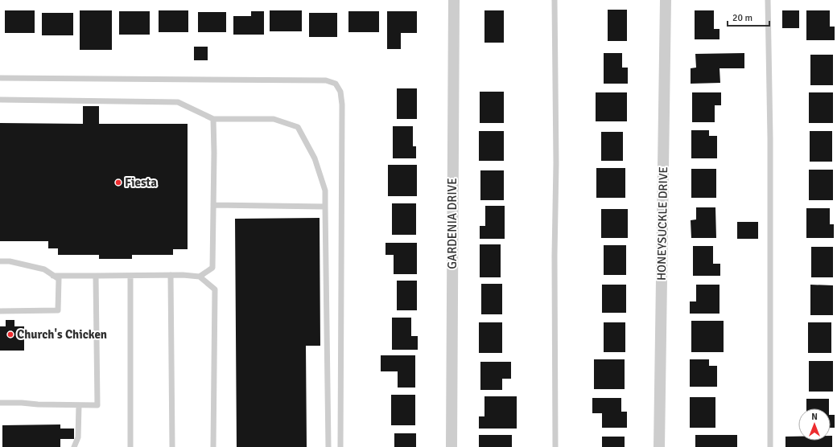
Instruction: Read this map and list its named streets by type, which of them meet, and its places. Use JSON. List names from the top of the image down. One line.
{"streets":{"street":["GARDENIA DRIVE","HONEYSUCKLE DRIVE"]},"places":["Fiesta","Church's Chicken"],"scale_bar":"20 m","north":"top"}
